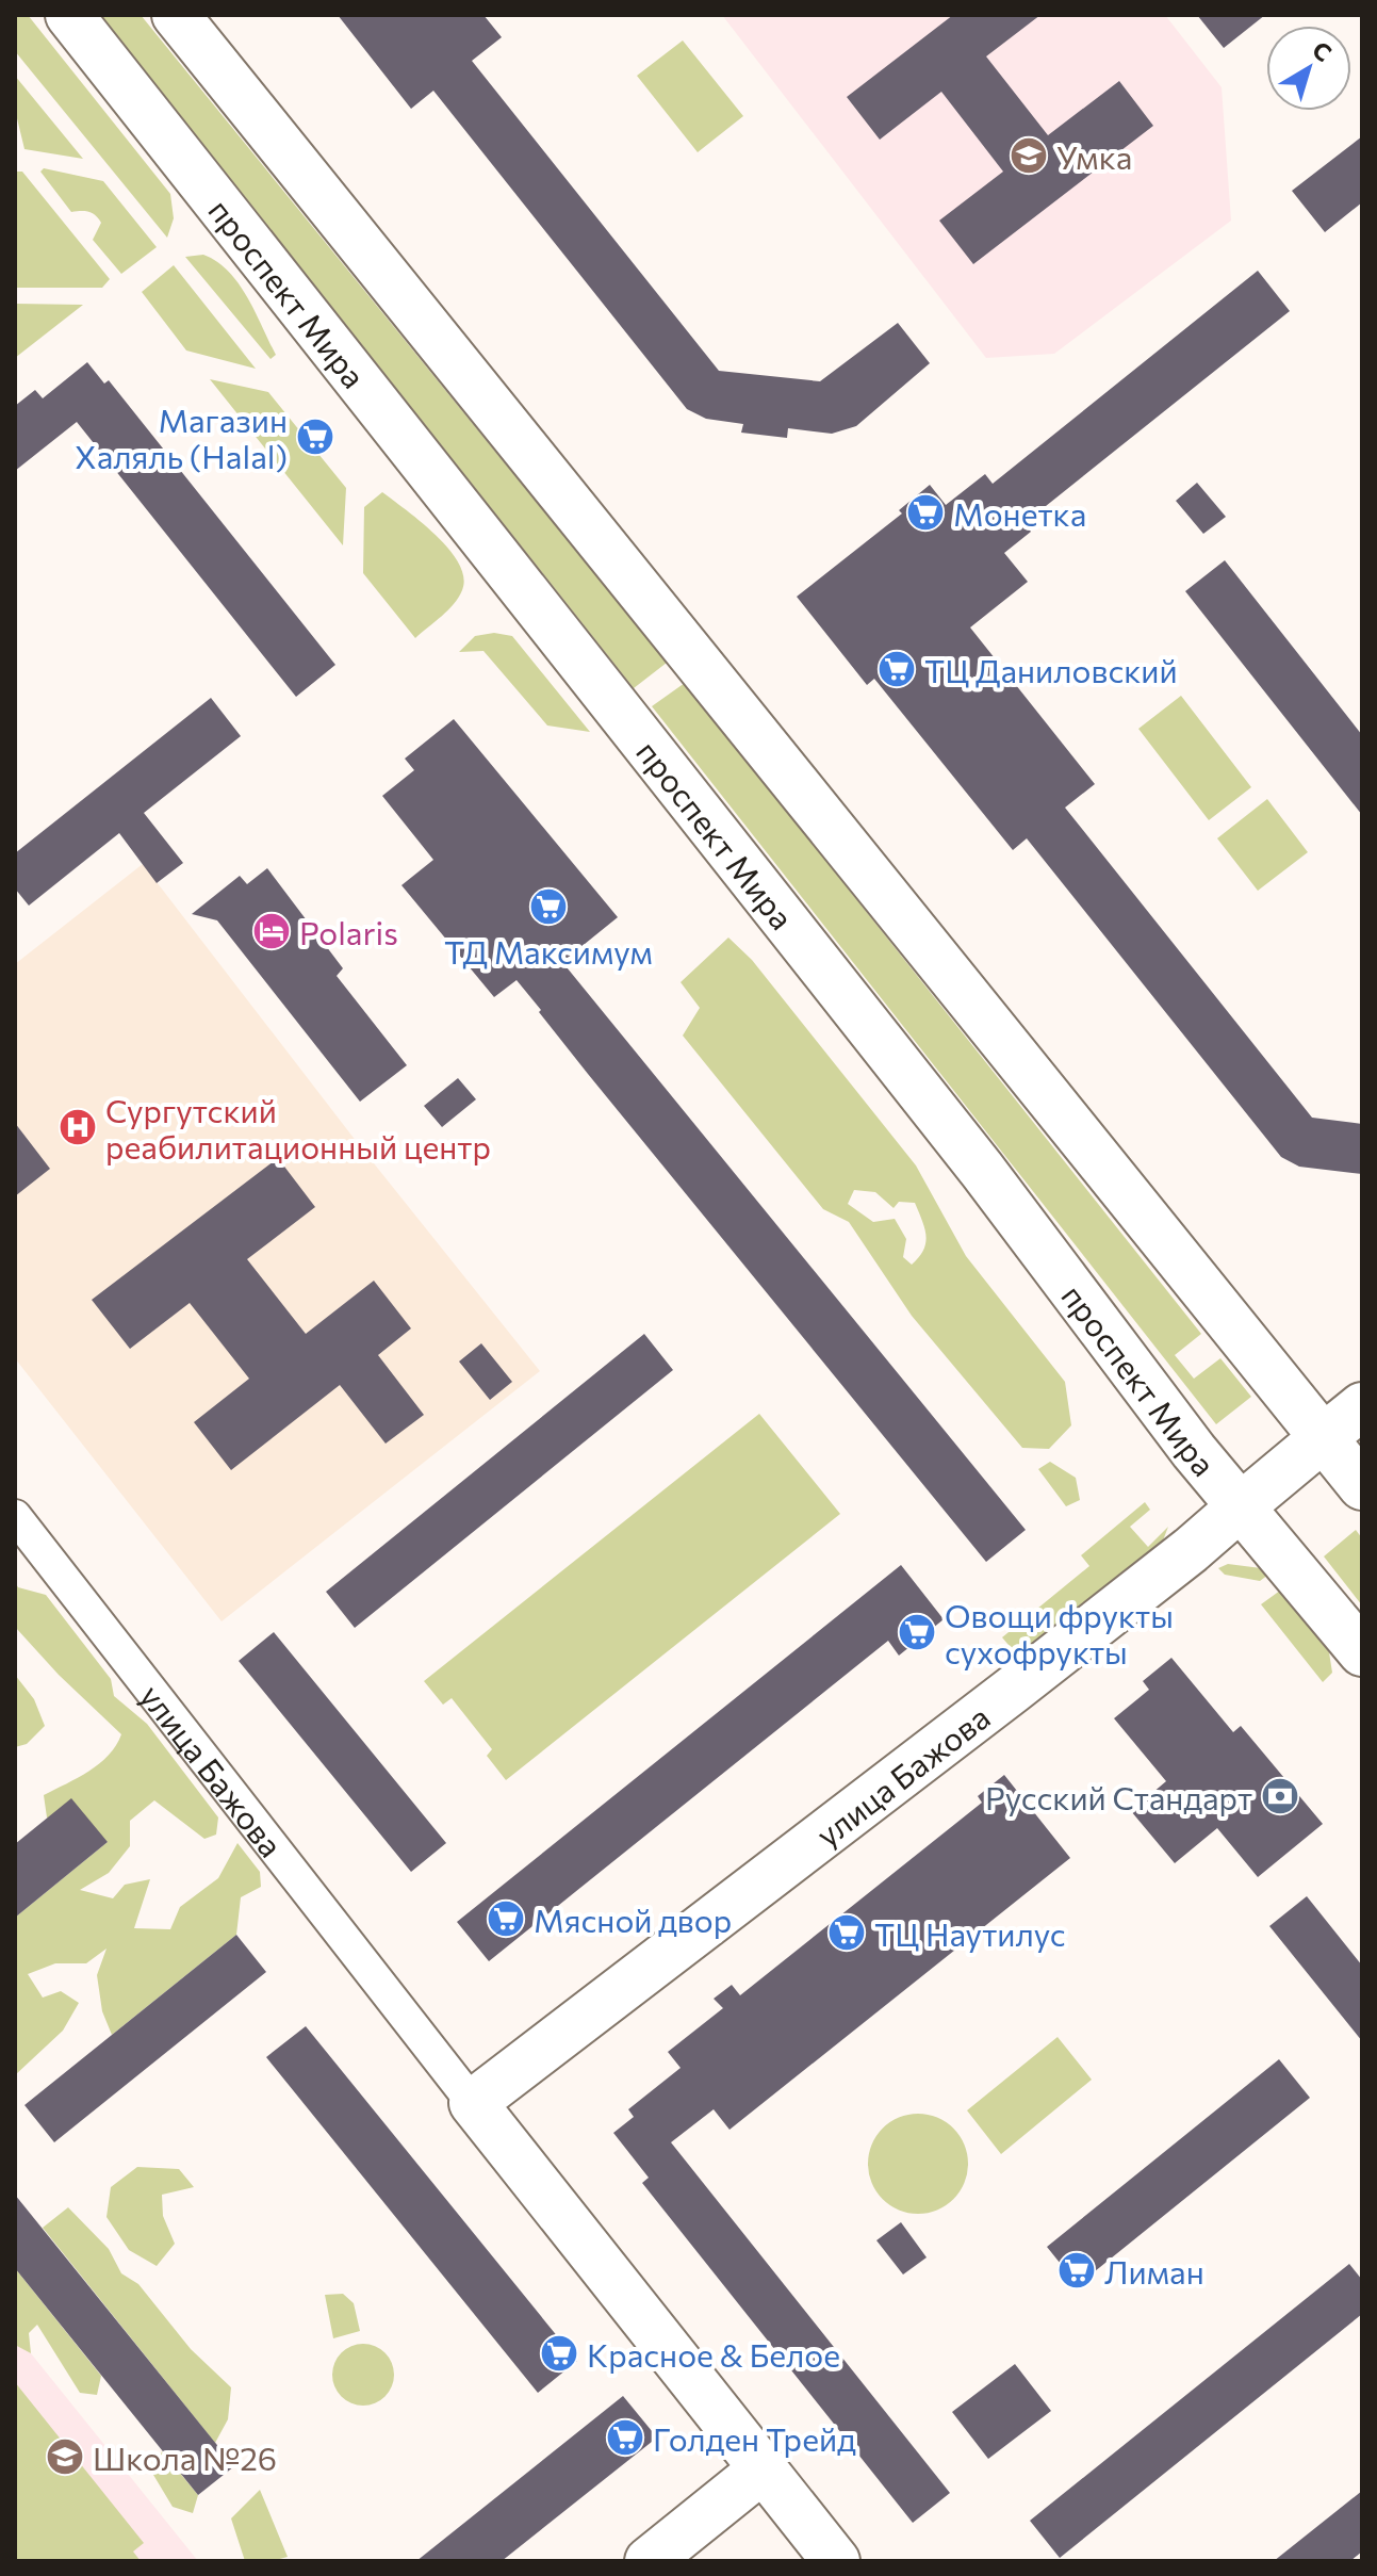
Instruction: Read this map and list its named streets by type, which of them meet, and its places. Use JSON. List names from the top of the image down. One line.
{"streets":{"main road":["проспект Мира","улица Бажова"]},"crossings":[["проспект Мира","улица Бажова"]],"places":{"school or university":["Умка","Школа №26"],"supermarket":["Магазин Халяль (Halal)","Монетка","ТЦ Даниловский","ТД Максимум","Овощи фрукты сухофрукты","Мясной двор","ТЦ Наутилус","Лиман","Красное & Белое","Голден Трейд"],"hotel":["Polaris"],"hospital":["Сургутский реабилитационный центр"],"bank":["Русский Стандарт"]},"north":"top right"}
